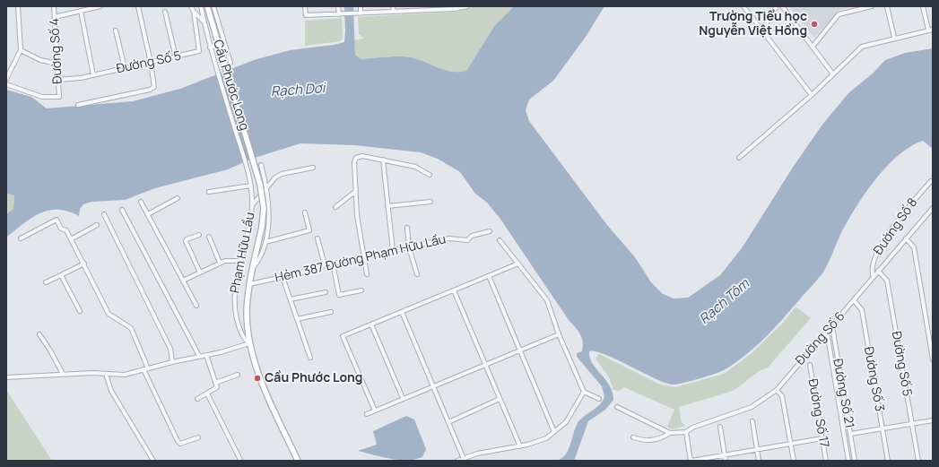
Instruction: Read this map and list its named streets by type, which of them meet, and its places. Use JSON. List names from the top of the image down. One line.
{"streets":{"main road":["Cầu Phước Long","Phạm Hữu Lầu"],"street":["Đường Số 4","Đường Số 5","Đường Số 8","Hẻm 387 Đường Phạm Hữu Lầu","Đường Số 6","Đường Số 3","Đường Số 21","Đường Số 17"]},"crossings":[["Đường Số 4","Đường Số 5"],["Đường Số 5","Đường Số 6"],["Cầu Phước Long","Phạm Hữu Lầu"],["Đường Số 8","Đường Số 6"],["Phạm Hữu Lầu","Hẻm 387 Đường Phạm Hữu Lầu"],["Đường Số 6","Đường Số 3"],["Đường Số 6","Đường Số 21"]],"water":["Rạch Dơi","Rạch Tôm"],"places":["Trường Tiểu học Nguyễn Việt Hồng","Cầu Phước Long"]}
